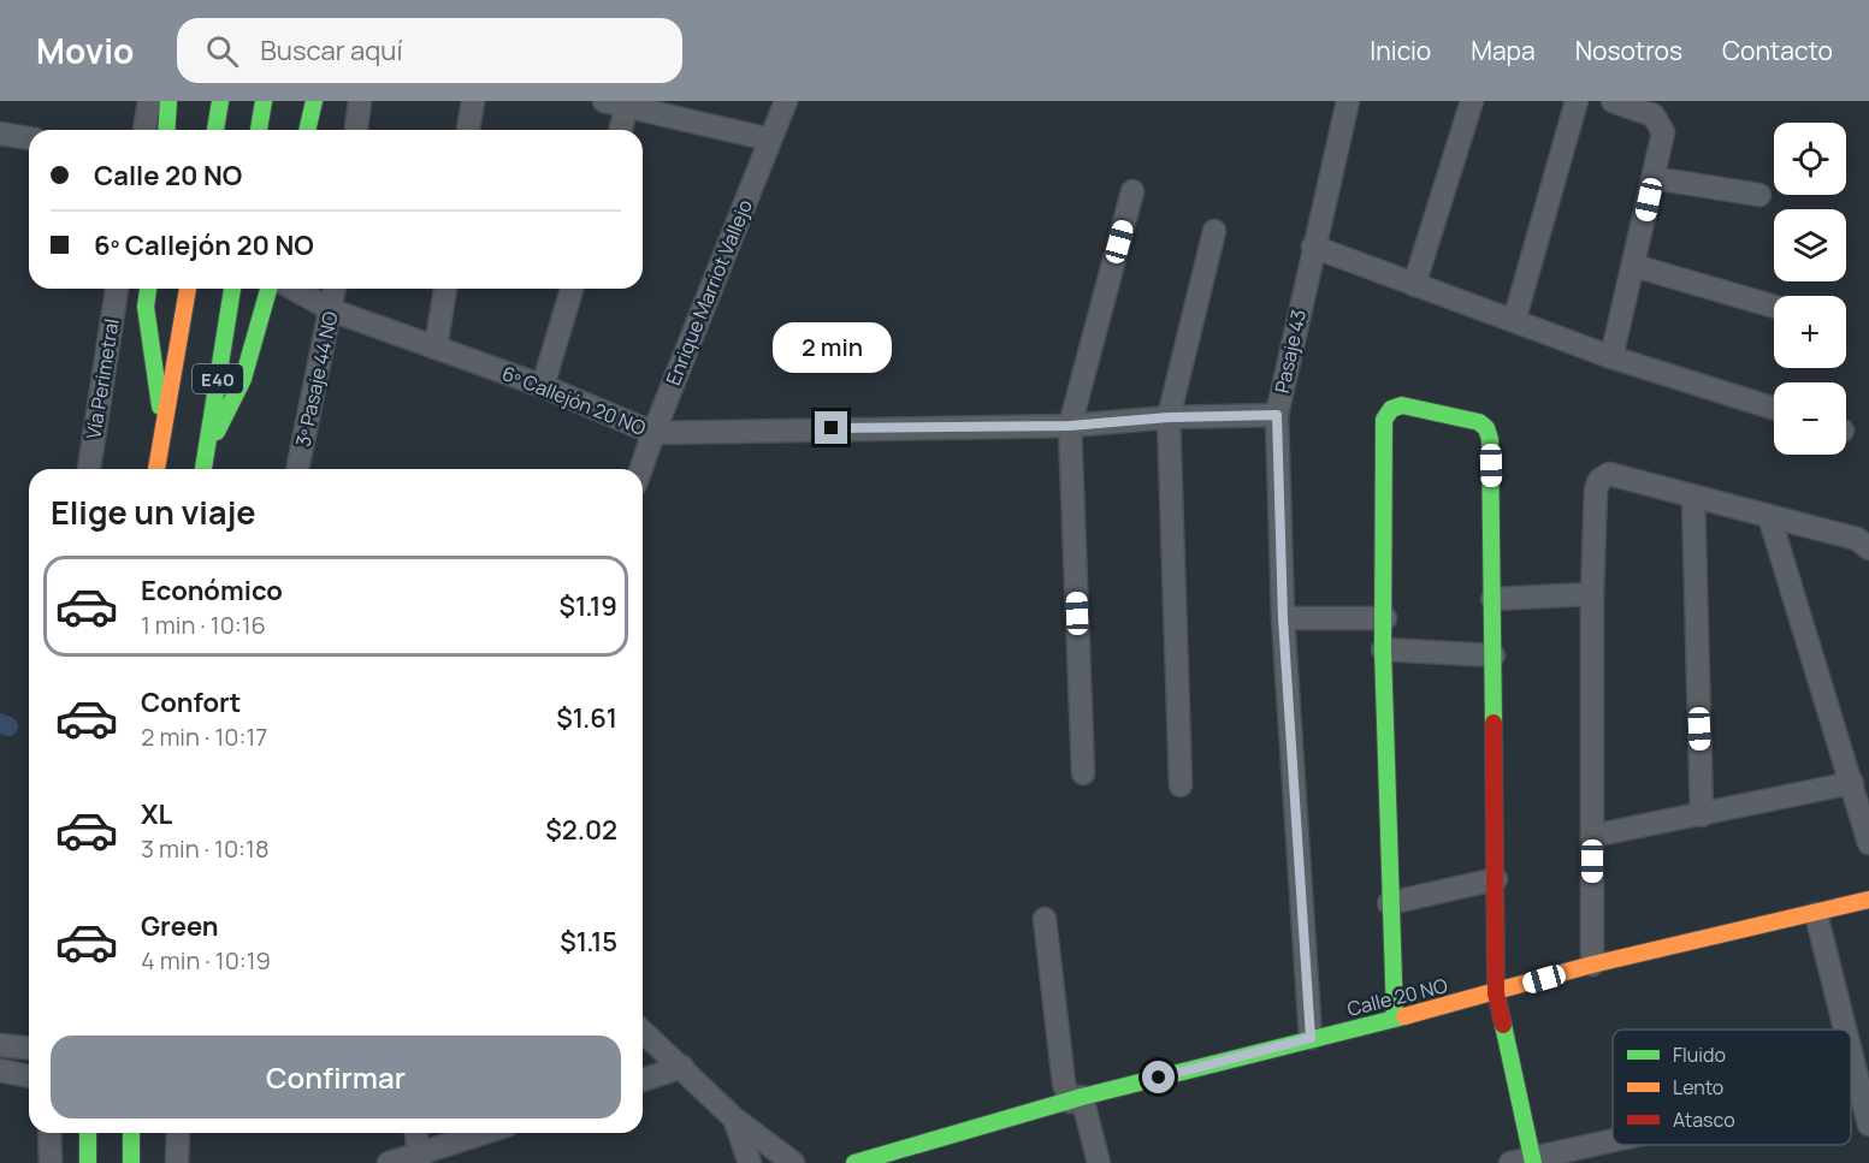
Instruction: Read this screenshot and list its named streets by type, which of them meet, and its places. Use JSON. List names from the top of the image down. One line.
{"streets":{"main road":["Vía Perimetral","E40","Calle 20 NO"],"street":["Enrique Marriot Vallejo","Pasaje 43","3º Pasaje 44 NO","6º Callejón 20 NO"]},"crossings":[["Enrique Marriot Vallejo","6º Callejón 20 NO"],["Pasaje 43","6º Callejón 20 NO"],["Pasaje 43","Calle 20 NO"],["3º Pasaje 44 NO","6º Callejón 20 NO"]],"legend":["Fluido","Lento","Atasco"],"page":{"header":"Movio","search":"Buscar aquí","nav":["Inicio","Mapa","Nosotros","Contacto"],"map_buttons":["+","−"],"banner":["Calle 20 NO","6º Callejón 20 NO"],"bubble":"2 min","heading":"Elige un viaje","list":[{"name":"Económico","note":"1 min · 10:16","value":"$1.19"},{"name":"Confort","note":"2 min · 10:17","value":"$1.61"},{"name":"XL","note":"3 min · 10:18","value":"$2.02"},{"name":"Green","note":"4 min · 10:19","value":"$1.15"}],"buttons":"Confirmar"}}
